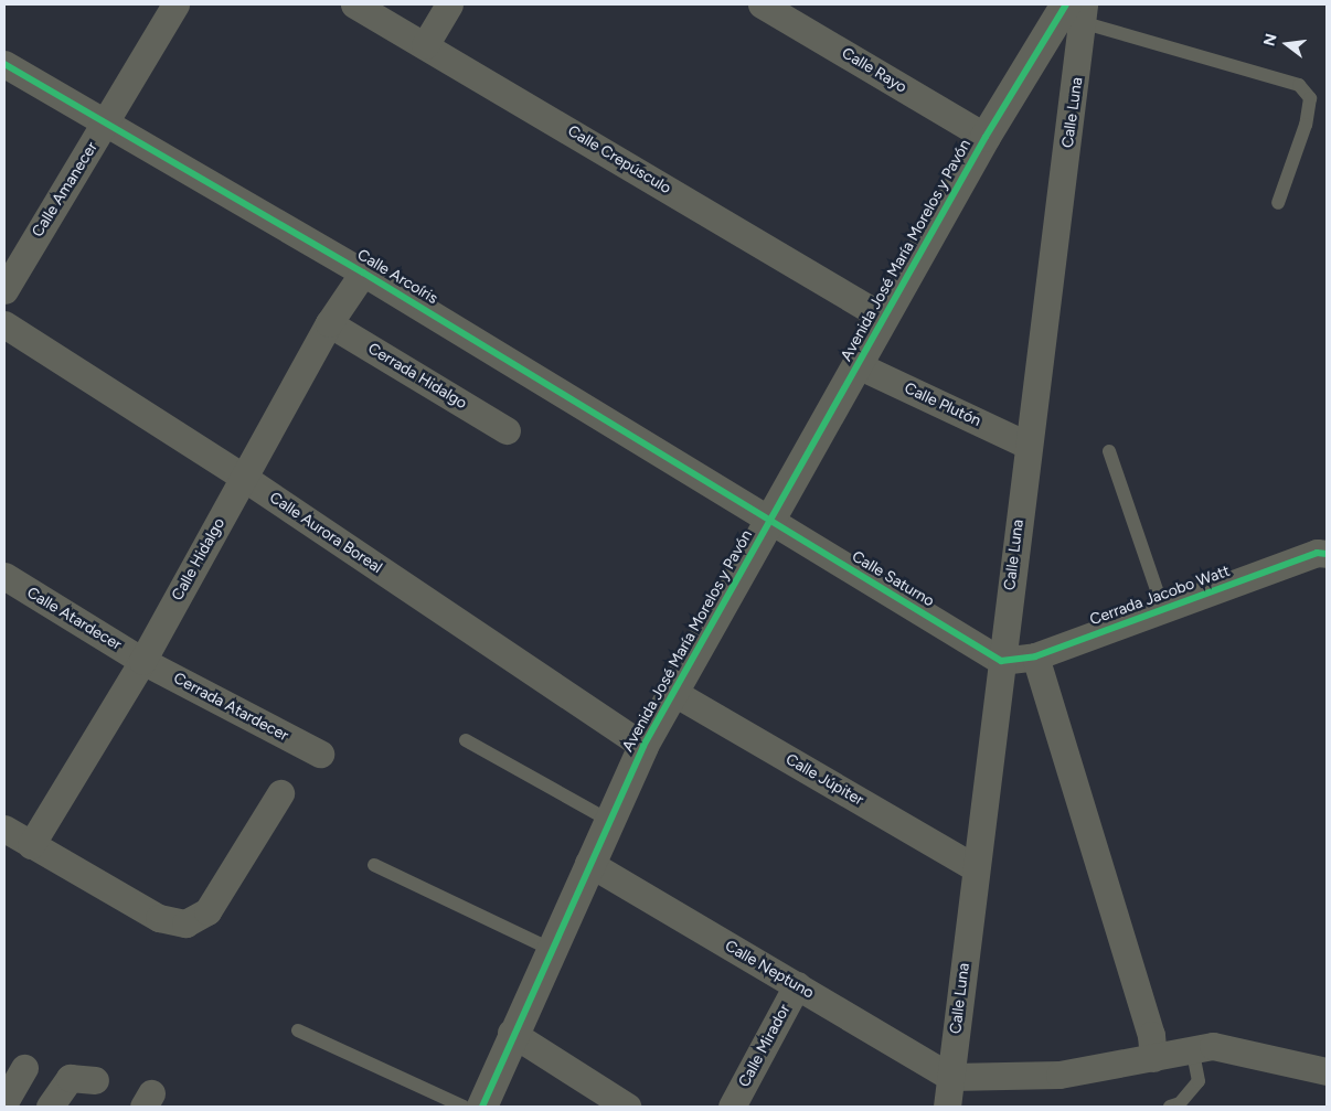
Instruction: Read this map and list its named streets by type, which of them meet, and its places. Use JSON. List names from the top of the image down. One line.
{"streets":{"street":["Calle Rayo","Calle Luna","Calle Crepúsculo","Calle Amanecer","Avenida José María Morelos y Pavón","Calle Arcoíris","Cerrada Hidalgo","Calle Plutón","Calle Aurora Boreal","Calle Hidalgo","Calle Saturno","Cerrada Jacobo Watt","Calle Atardecer","Cerrada Atardecer","Calle Júpiter","Calle Neptuno","Calle Mirador"]},"crossings":[["Calle Rayo","Avenida José María Morelos y Pavón"],["Calle Luna","Avenida José María Morelos y Pavón"],["Calle Luna","Calle Plutón"],["Calle Luna","Calle Saturno"],["Calle Luna","Cerrada Jacobo Watt"],["Calle Luna","Calle Júpiter"],["Calle Luna","Calle Neptuno"],["Calle Crepúsculo","Avenida José María Morelos y Pavón"],["Calle Amanecer","Calle Arcoíris"],["Avenida José María Morelos y Pavón","Calle Arcoíris"],["Avenida José María Morelos y Pavón","Calle Plutón"],["Avenida José María Morelos y Pavón","Calle Aurora Boreal"],["Avenida José María Morelos y Pavón","Calle Saturno"],["Avenida José María Morelos y Pavón","Calle Júpiter"],["Avenida José María Morelos y Pavón","Calle Neptuno"],["Calle Arcoíris","Calle Hidalgo"],["Calle Arcoíris","Calle Saturno"],["Cerrada Hidalgo","Calle Hidalgo"],["Calle Aurora Boreal","Calle Hidalgo"],["Calle Hidalgo","Calle Atardecer"],["Calle Hidalgo","Cerrada Atardecer"],["Calle Saturno","Cerrada Jacobo Watt"],["Calle Atardecer","Cerrada Atardecer"],["Calle Neptuno","Calle Mirador"]],"north":"left"}
